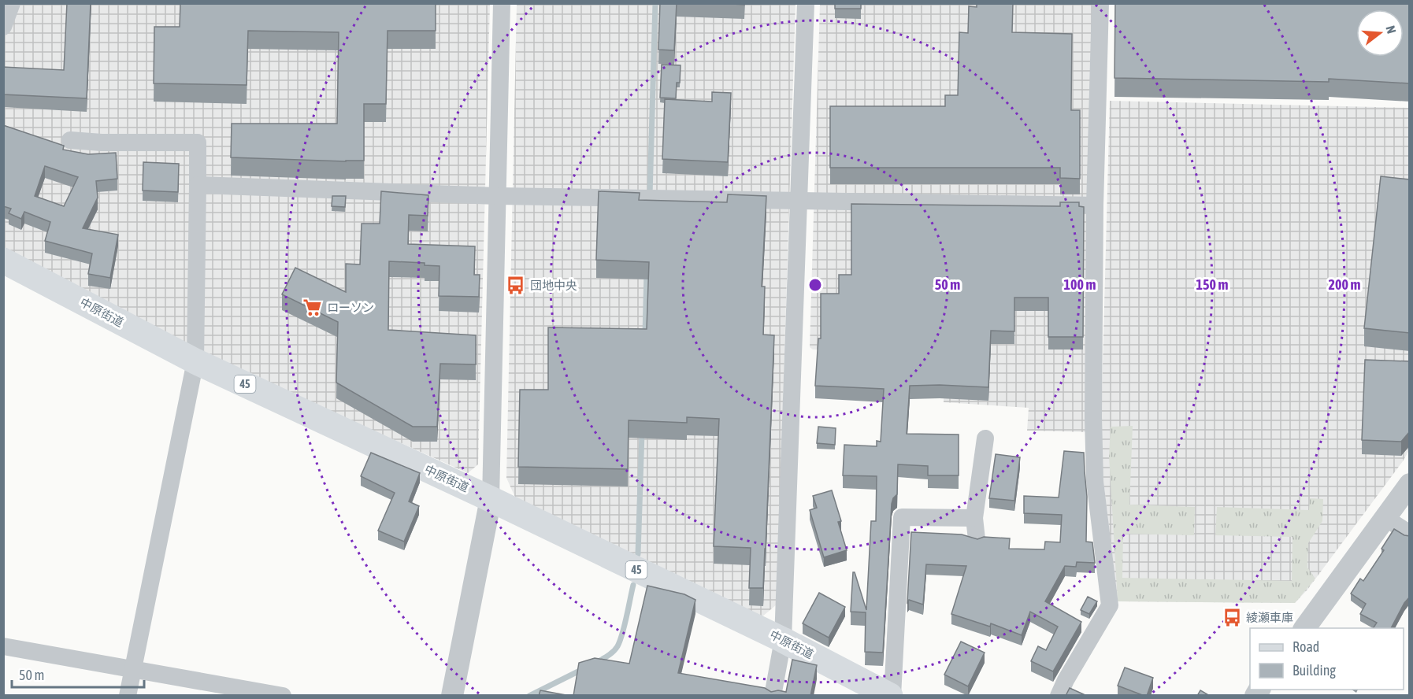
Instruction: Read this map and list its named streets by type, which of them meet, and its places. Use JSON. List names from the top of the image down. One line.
{"streets":{"main road":["中原街道","45"]},"places":{"bus stop":["団地中央","綾瀬車庫"],"supermarket":["ローソン"]},"legend":["Road","Building"],"scale_bar":"50 m","north":"right","rings":["50 m","100 m","150 m","200 m"]}
